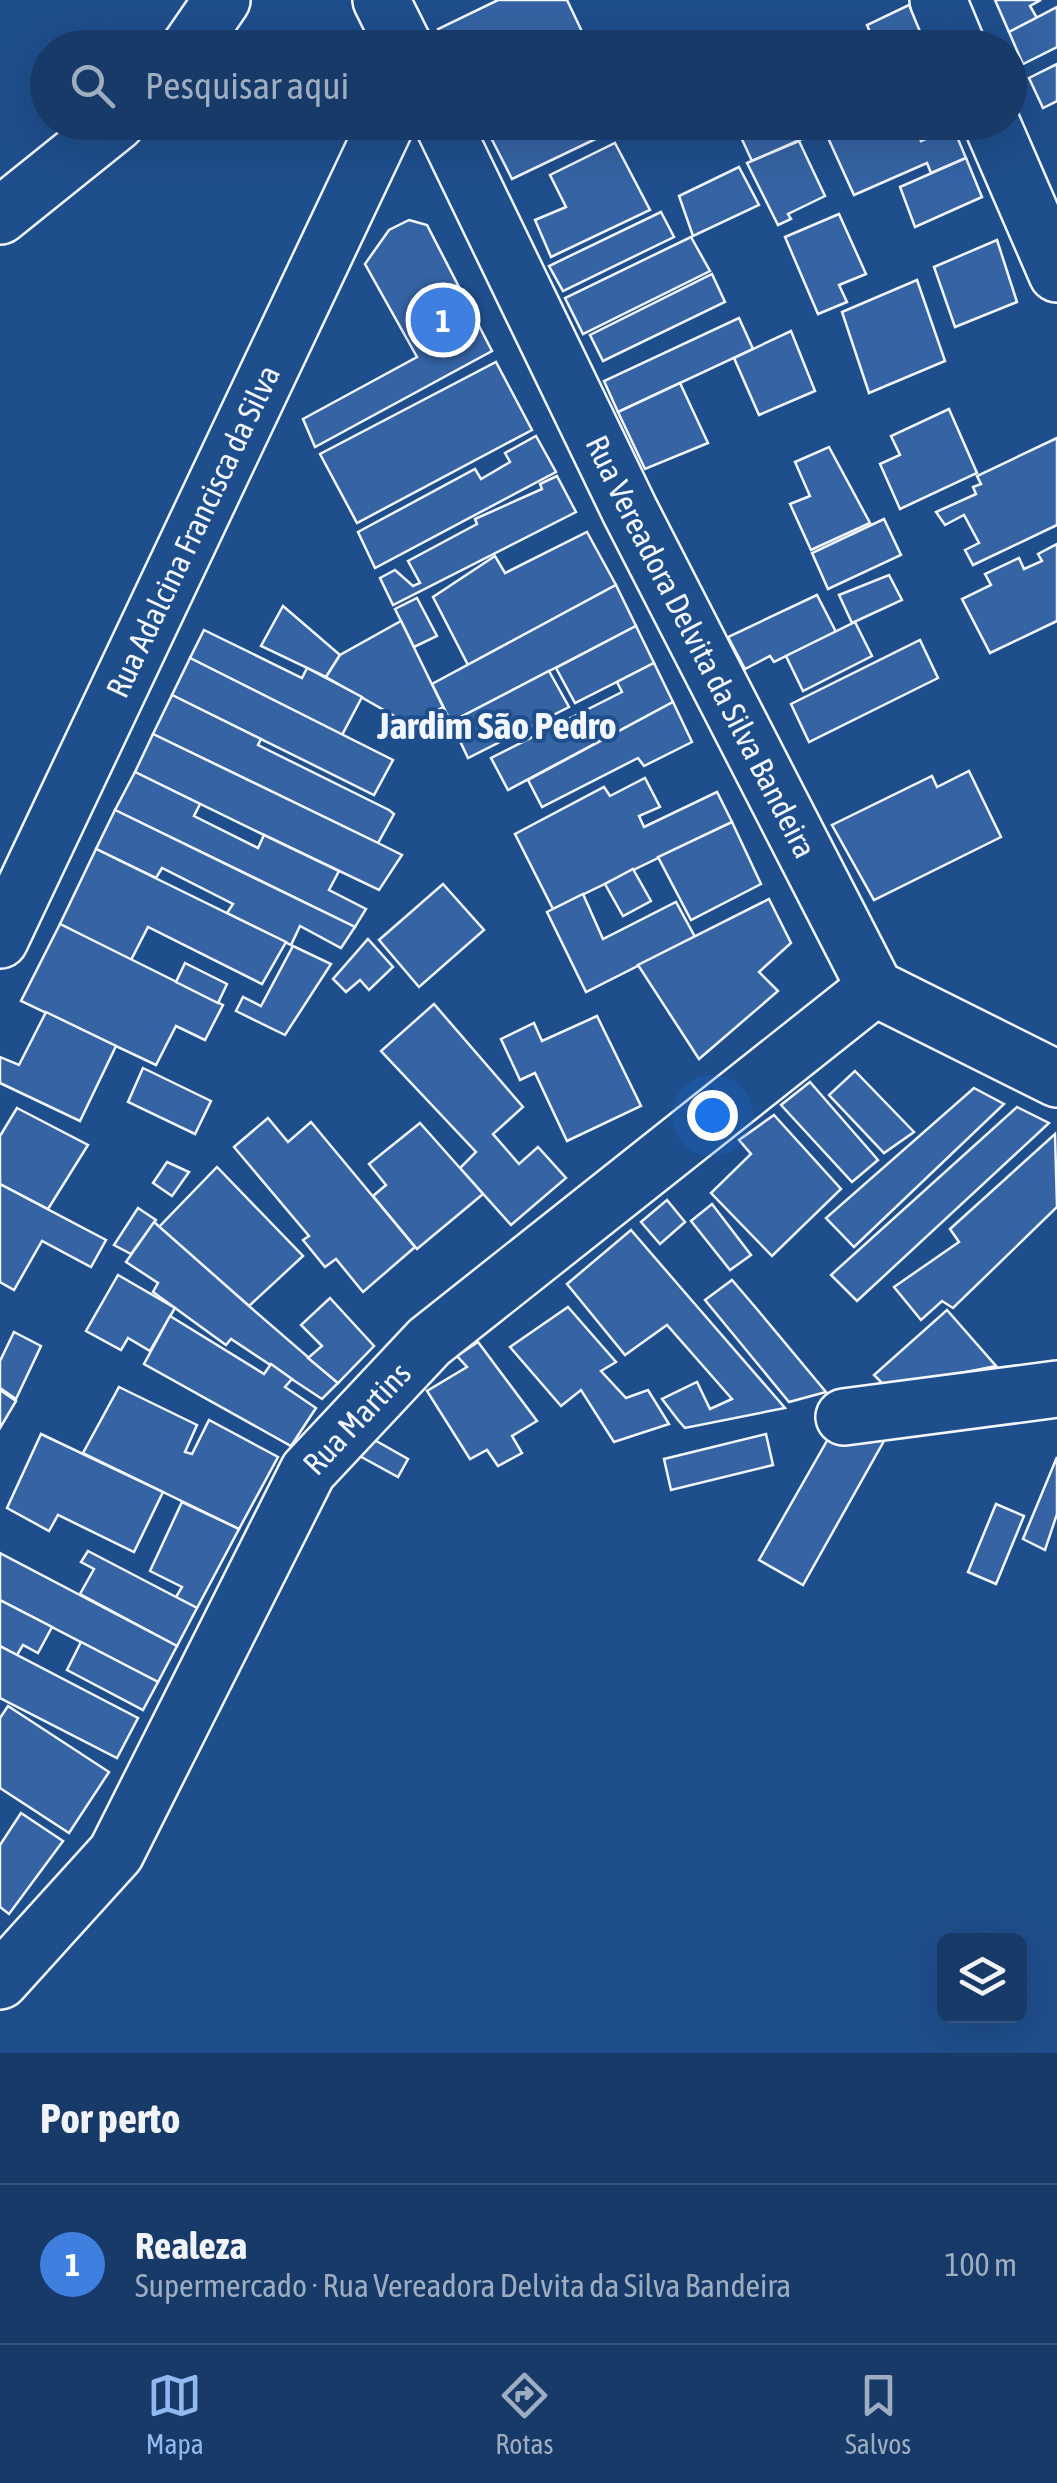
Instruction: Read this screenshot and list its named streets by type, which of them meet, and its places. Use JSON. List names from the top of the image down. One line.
{"streets":{"street":["Rua Adalcina Francisca da Silva","Rua Vereadora Delvita da Silva Bandeira","Rua Martins"]},"crossings":[["Rua Vereadora Delvita da Silva Bandeira","Rua Martins"]],"districts":["Jardim São Pedro"],"page":{"search":"Pesquisar aqui","pins":"1","heading":"Por perto","list":[{"mark":"1","name":"Realeza","note":"Supermercado · Rua Vereadora Delvita da Silva Bandeira","value":"100 m"}],"nav":["Mapa","Rotas","Salvos"]}}
